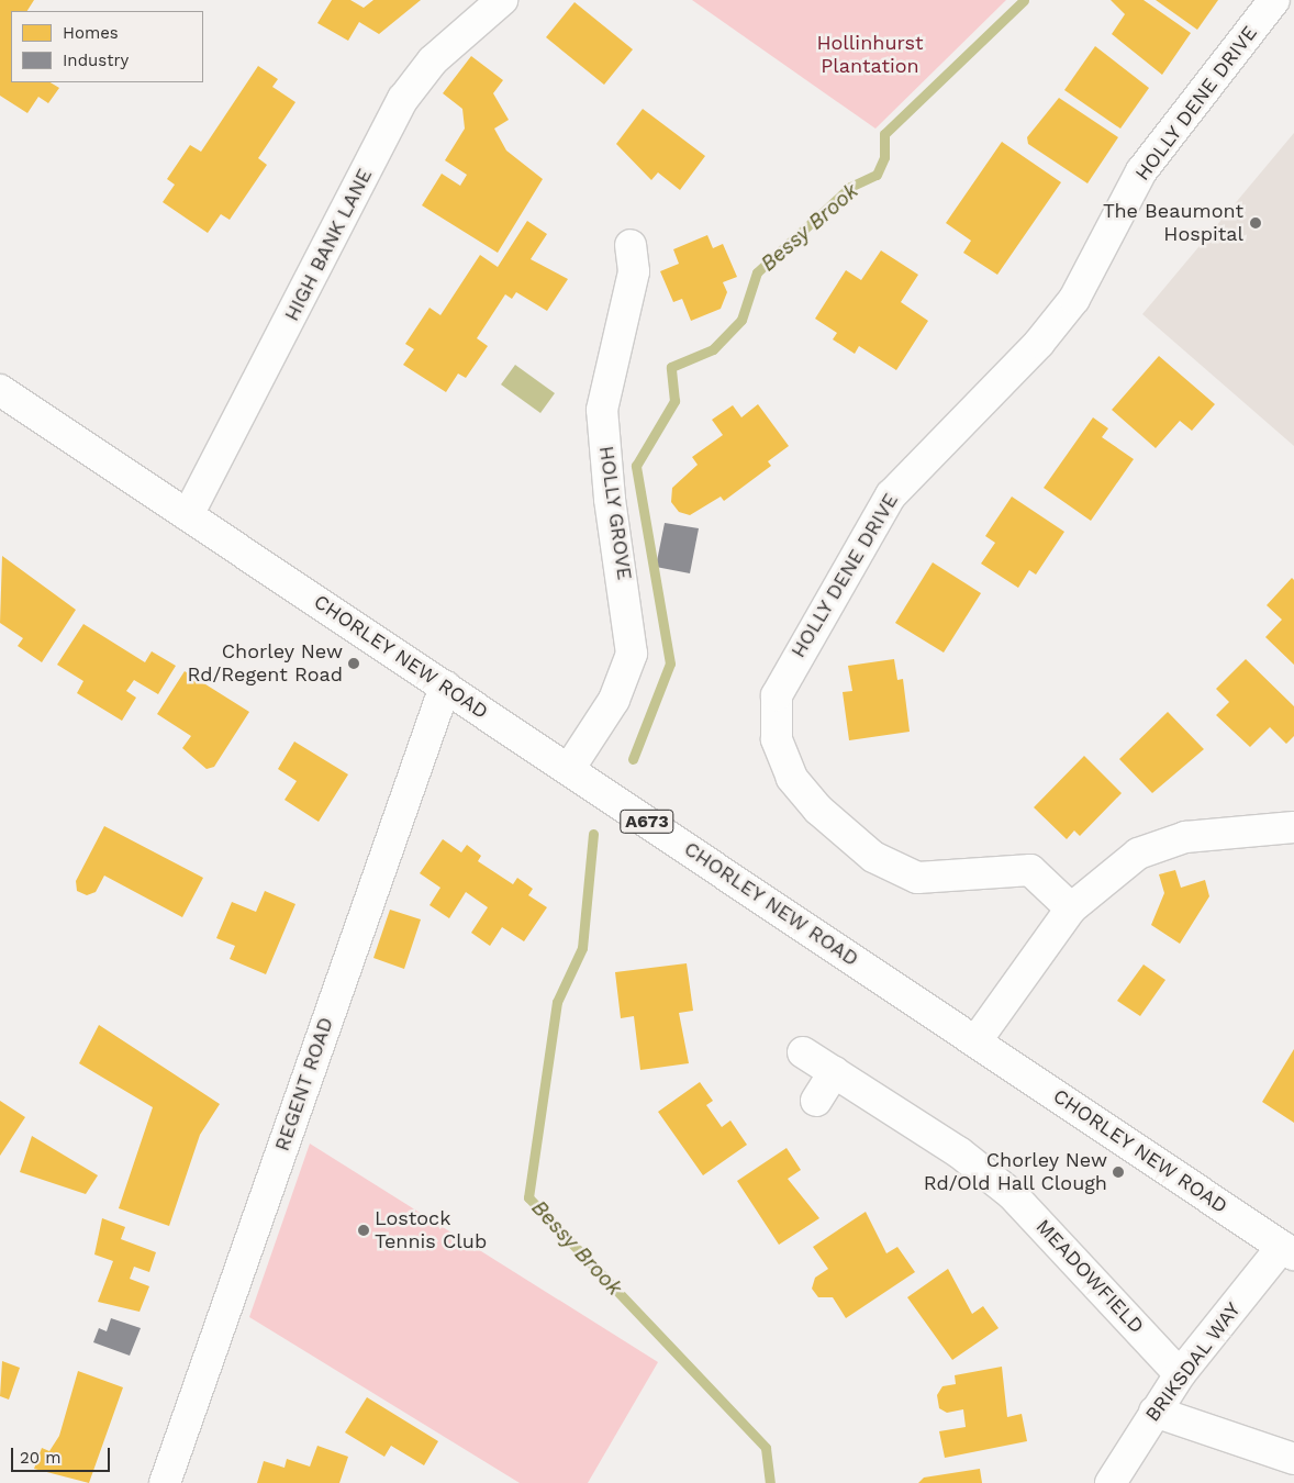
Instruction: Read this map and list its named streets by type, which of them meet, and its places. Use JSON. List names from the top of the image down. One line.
{"streets":{"main road":["HOLLY DENE DRIVE","HIGH BANK LANE","HOLLY GROVE","CHORLEY NEW ROAD","A673","REGENT ROAD","MEADOWFIELD","BRIKSDAL WAY"]},"crossings":[["HIGH BANK LANE","CHORLEY NEW ROAD"],["HOLLY GROVE","CHORLEY NEW ROAD"],["CHORLEY NEW ROAD","REGENT ROAD"],["CHORLEY NEW ROAD","BRIKSDAL WAY"],["MEADOWFIELD","BRIKSDAL WAY"]],"water":["Bessy Brook"],"parks":["Hollinhurst Plantation"],"places":["The Beaumont Hospital","Chorley New Rd/Regent Road","Chorley New Rd/Old Hall Clough","Lostock Tennis Club"],"legend":["Homes","Industry"],"scale_bar":"20 m"}
